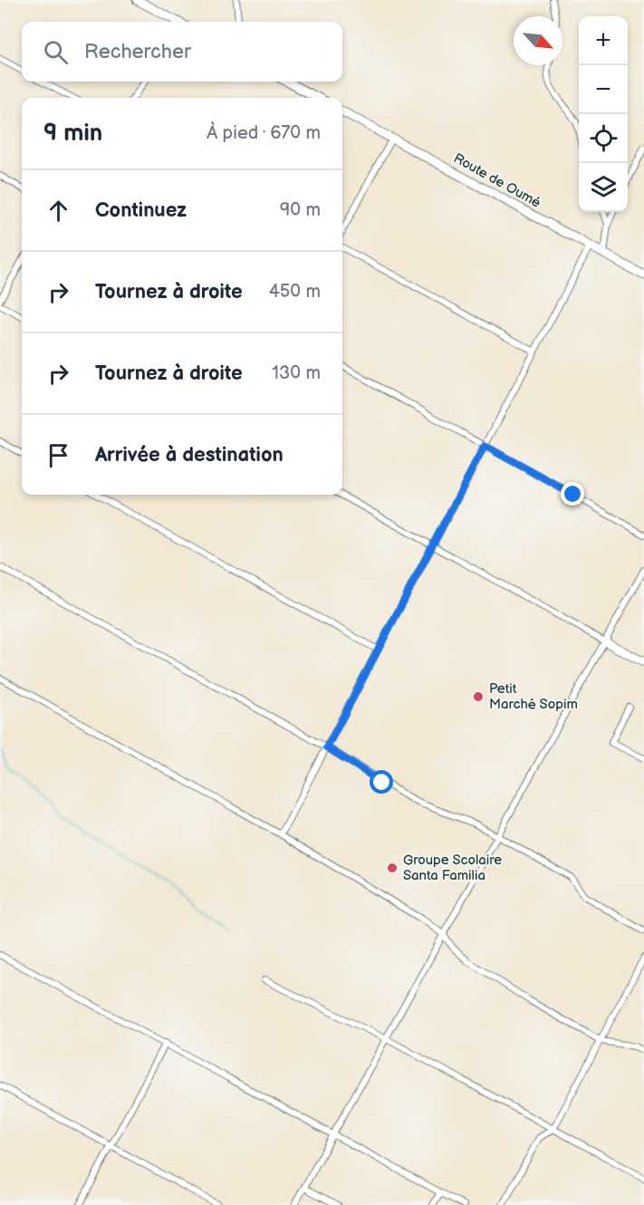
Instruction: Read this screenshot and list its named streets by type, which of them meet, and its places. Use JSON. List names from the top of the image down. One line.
{"streets":{"street":["Route de Oumé"]},"places":["Petit Marché Sopim","Groupe Scolaire Santa Familia"],"north":"bottom right","page":{"map_buttons":["+","−"],"search":"Rechercher","heading":["9 min","À pied · 670 m"],"list":[["Continuez","90 m"],["Tournez à droite","450 m"],["Tournez à droite","130 m"],"Arrivée à destination"]}}
